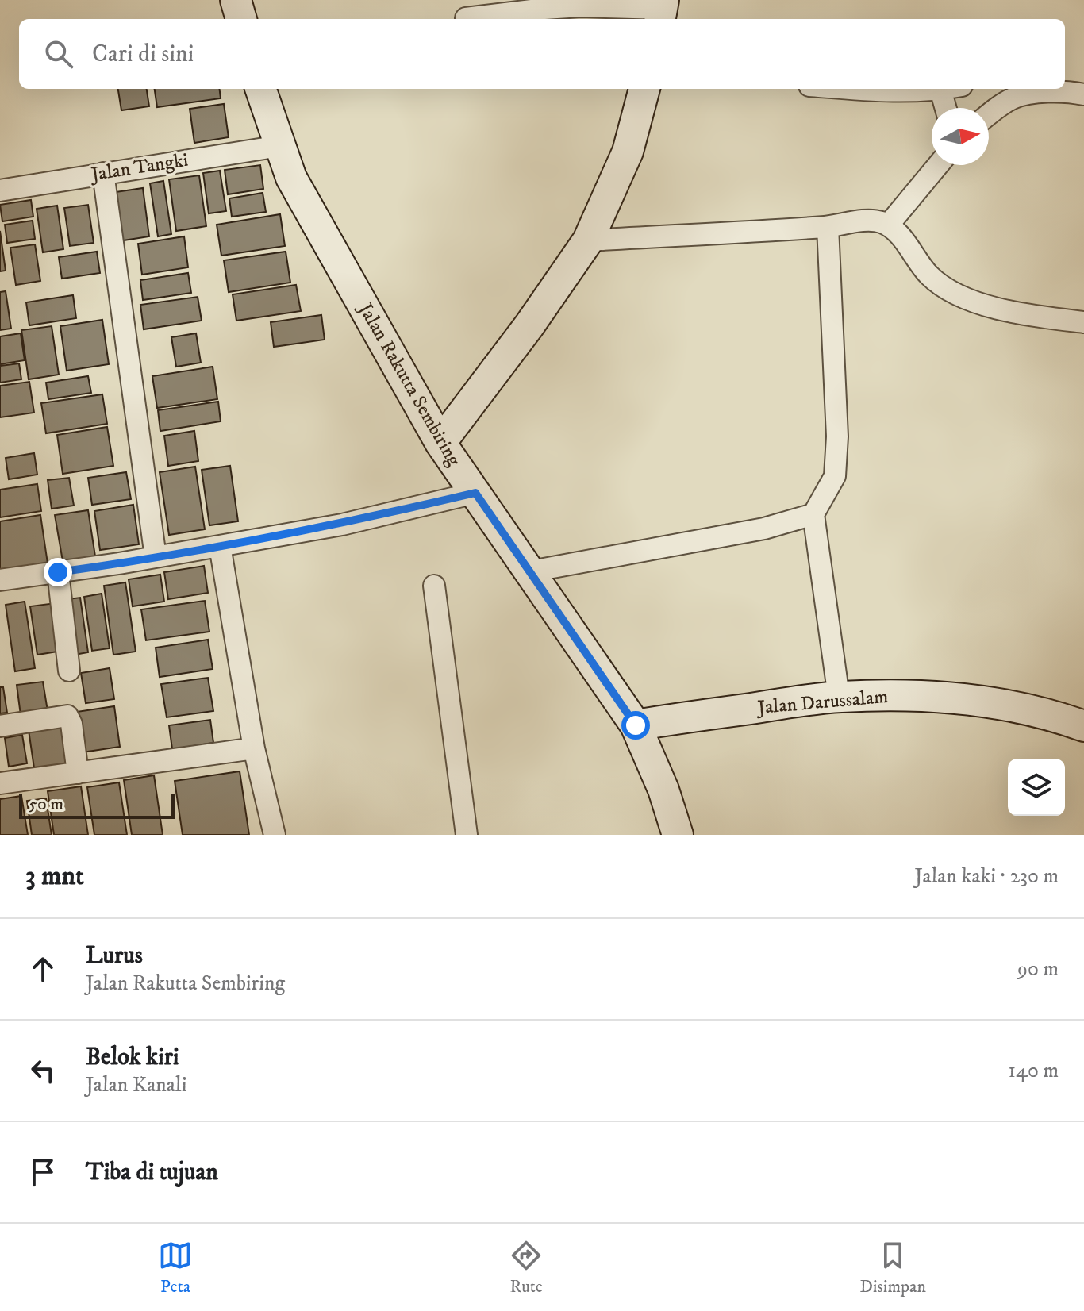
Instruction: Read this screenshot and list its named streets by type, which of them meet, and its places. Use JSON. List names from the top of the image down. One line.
{"streets":{"main road":["Jalan Rakutta Sembiring","Jalan Darussalam"],"street":["Jalan Tangki"]},"crossings":[["Jalan Tangki","Jalan Rakutta Sembiring"],["Jalan Rakutta Sembiring","Jalan Darussalam"]],"scale_bar":"50 m","north":"right","page":{"search":"Cari di sini","scale":"50 m","heading":["3 mnt","Jalan kaki · 230 m"],"list":[["Lurus","Jalan Rakutta Sembiring","90 m"],["Belok kiri","Jalan Kanali","140 m"],"Tiba di tujuan"],"nav":["Peta","Rute","Disimpan"]}}
